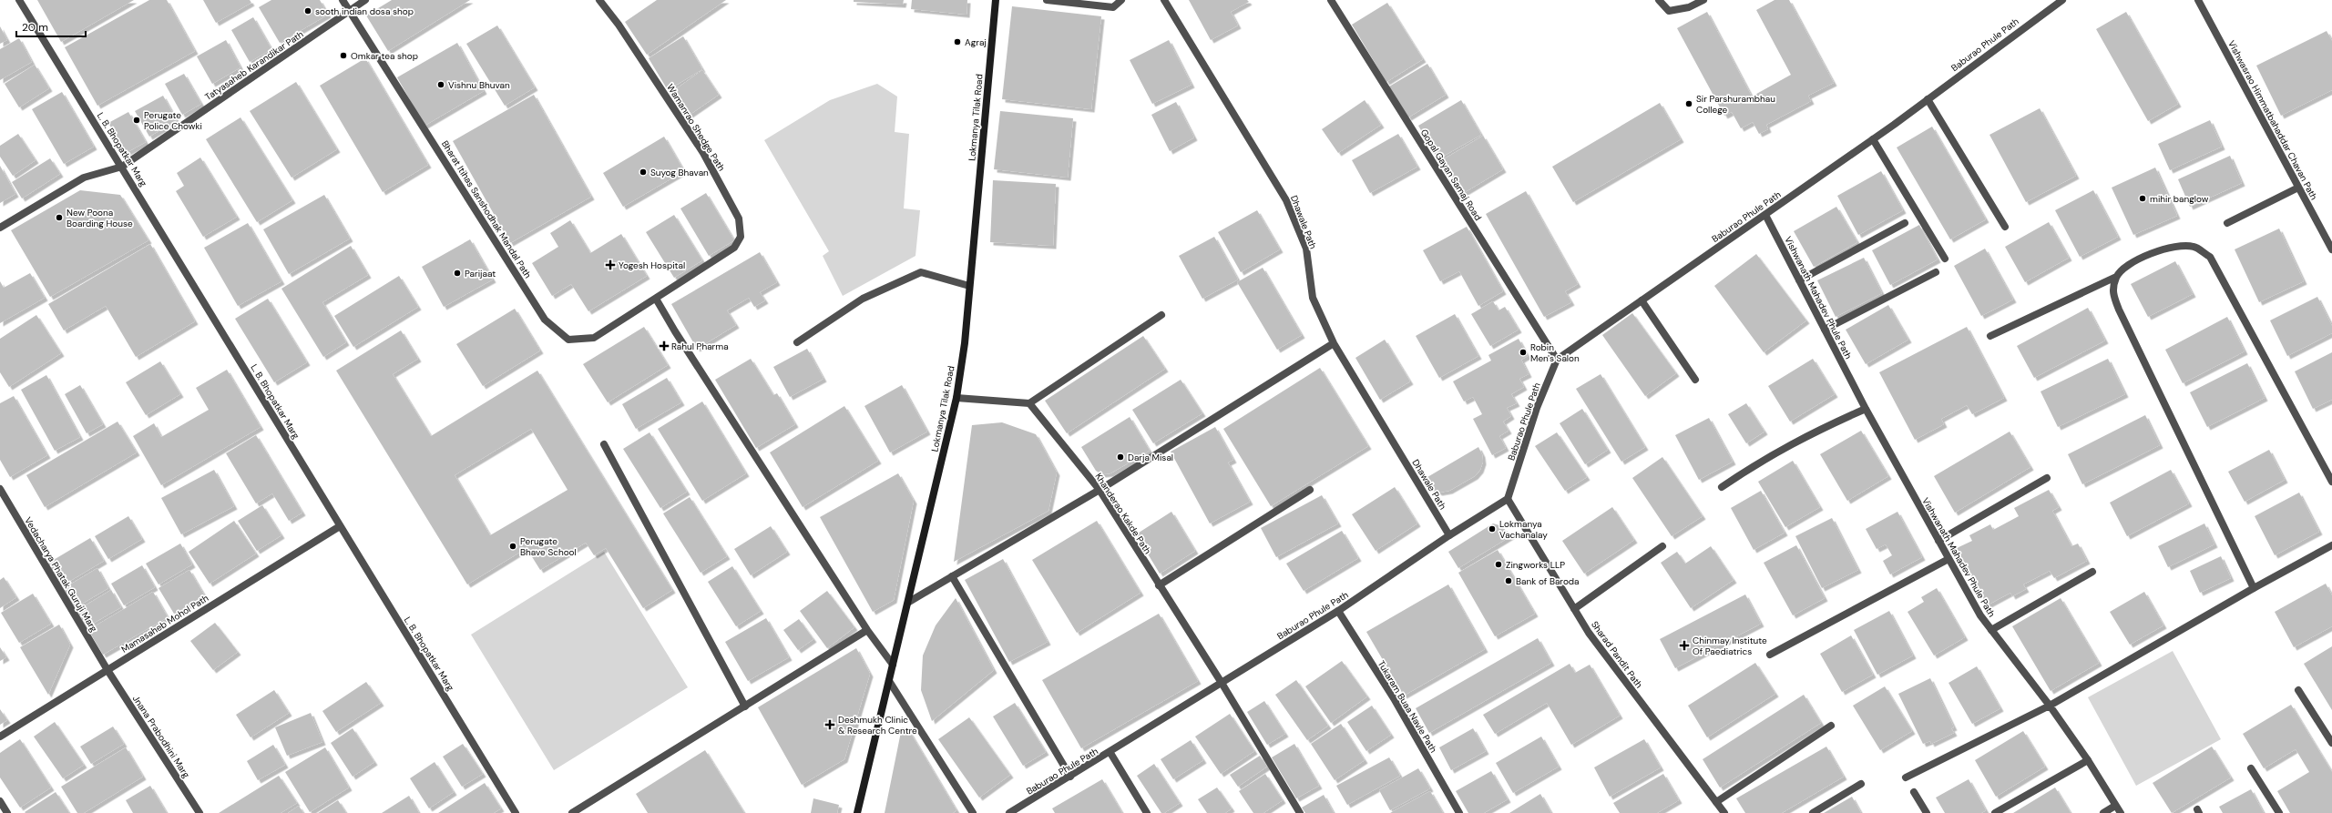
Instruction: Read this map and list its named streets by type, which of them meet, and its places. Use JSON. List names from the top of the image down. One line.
{"streets":{"main road":["Lokmanya Tilak Road"],"street":["Baburao Phule Path","Tatyasaheb Karandikar Path","Vishwasrao Himmatbahaddar Chavan Path","Wamanrao Shedge Path","L. B. Bhopatkar Marg","Gopal Gayan Samaj Road","Bharat Itihas Sanshodhak Mandal Path","Dhawale Path","Vishwanath Mahadev Phule Path","Khanderao Kakde Path","Vedacharya Phatak Guruji Marg","Mamasaheb Mohol Path","Sharad Pandit Path","Tukaram Buaa Navle Path","Jnana Prabodhini Marg"]},"crossings":[["Baburao Phule Path","Gopal Gayan Samaj Road"],["Baburao Phule Path","Dhawale Path"],["Baburao Phule Path","Vishwanath Mahadev Phule Path"],["Baburao Phule Path","Khanderao Kakde Path"],["Baburao Phule Path","Sharad Pandit Path"],["Baburao Phule Path","Tukaram Buaa Navle Path"],["Tatyasaheb Karandikar Path","L. B. Bhopatkar Marg"],["Tatyasaheb Karandikar Path","Bharat Itihas Sanshodhak Mandal Path"],["Wamanrao Shedge Path","Bharat Itihas Sanshodhak Mandal Path"],["L. B. Bhopatkar Marg","Mamasaheb Mohol Path"],["Vedacharya Phatak Guruji Marg","Mamasaheb Mohol Path"],["Vedacharya Phatak Guruji Marg","Jnana Prabodhini Marg"],["Mamasaheb Mohol Path","Jnana Prabodhini Marg"]],"places":{"other":["sooth indian dosa shop","Agraj","Omkar tea shop","Vishnu Bhuvan","Sir Parshurambhau College","Perugate Police Chowki","Suyog Bhavan","mihir banglow","New Poona Boarding House","Parijaat","Robin Men's Salon","Darja Misal","Lokmanya Vachanalay","Perugate Bhave School","Zingworks LLP","Bank of Baroda"],"health":["Yogesh Hospital","Rahul Pharma","Chinmay Institute Of Paediatrics","Deshmukh Clinic & Research Centre"]},"scale_bar":"20 m"}
